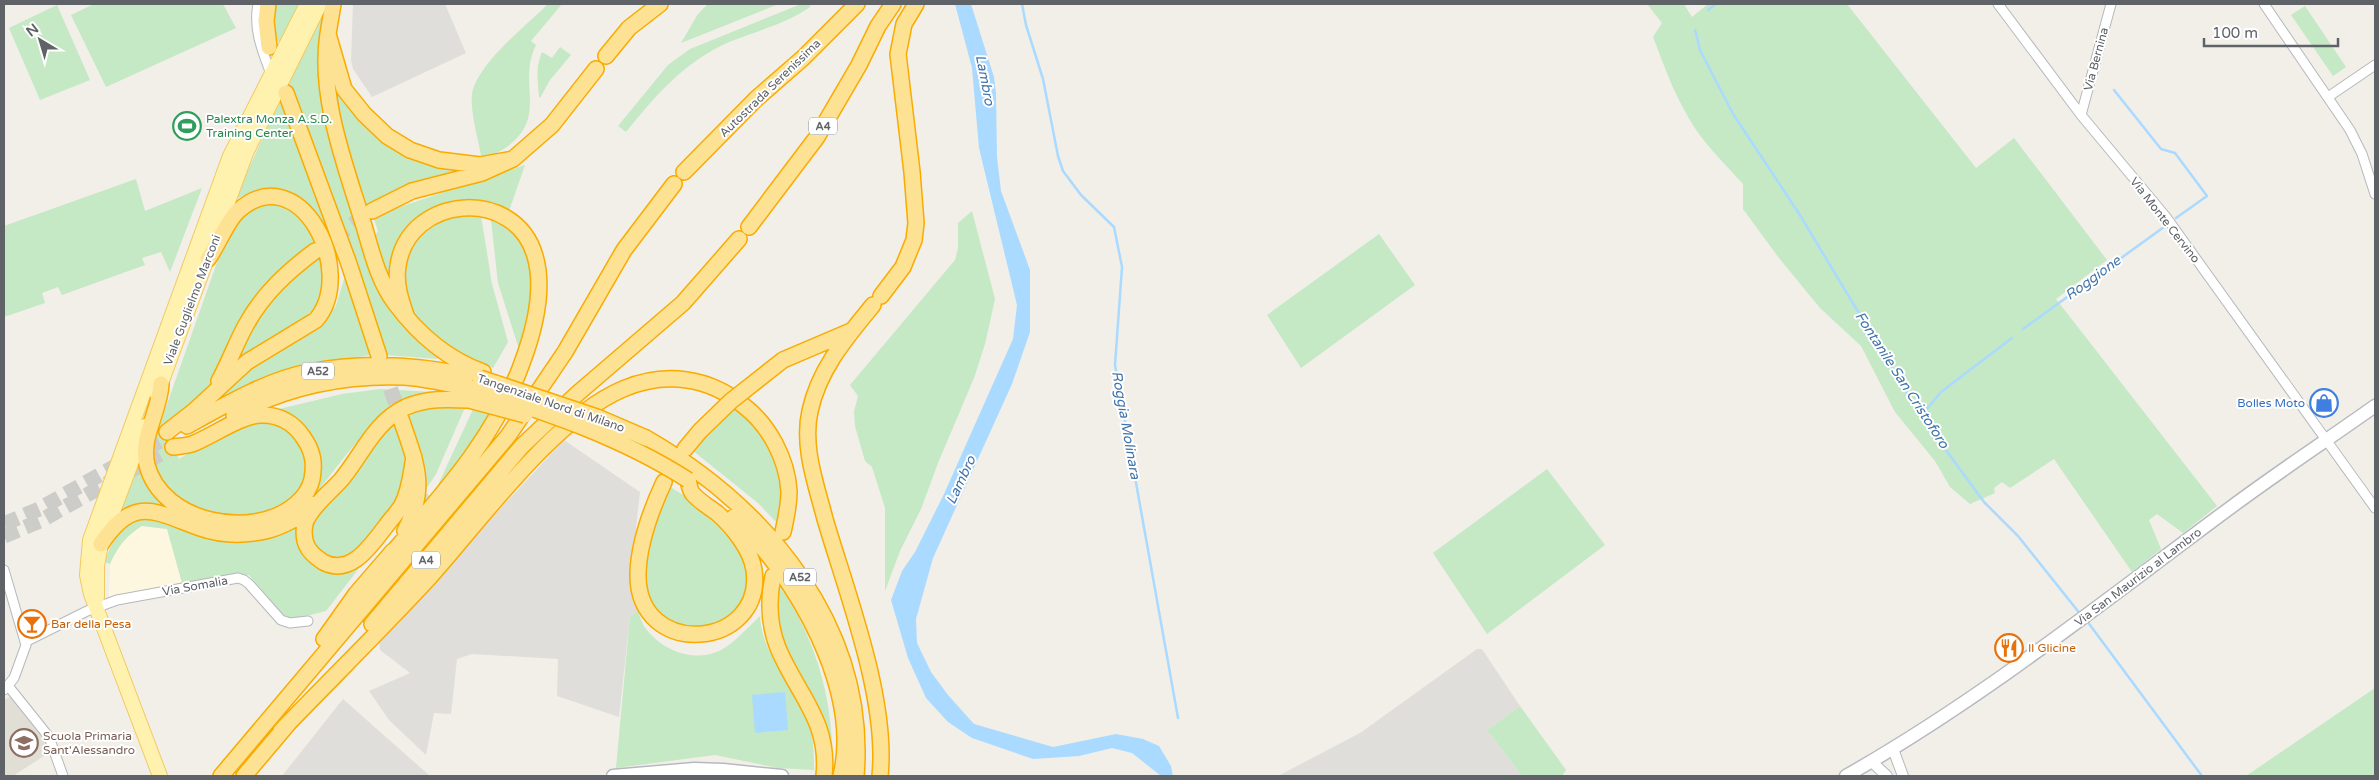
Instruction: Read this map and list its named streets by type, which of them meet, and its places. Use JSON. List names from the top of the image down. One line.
{"streets":{"highway":["Autostrada Serenissima","A4","A52","Tangenziale Nord di Milano"],"main road":["Viale Guglielmo Marconi","Via San Maurizio al Lambro"],"street":["Via Bernina","Via Monte Cervino","Via Somalia"]},"crossings":[["Via Bernina","Via Monte Cervino"],["Via Monte Cervino","Via San Maurizio al Lambro"],["Viale Guglielmo Marconi","Via Somalia"]],"water":["Lambro","Roggione","Fontanile San Cristoforo","Roggia Molinara"],"places":{"sports":["Palextra Monza A.S.D. Training Center"],"shop":["Bolles Moto"],"bar":["Bar della Pesa"],"restaurant":["Il Glicine"],"school or university":["Scuola Primaria Sant'Alessandro"]},"scale_bar":"100 m","north":"top left"}
